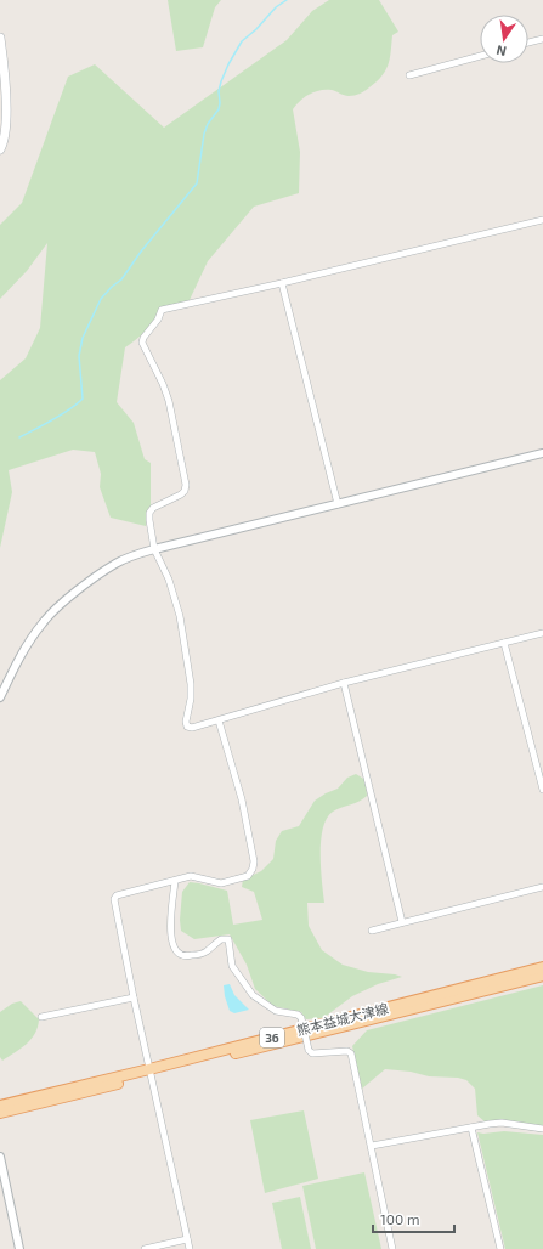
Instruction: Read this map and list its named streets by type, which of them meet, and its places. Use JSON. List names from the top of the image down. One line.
{"streets":{"main road":["熊本益城大津線","36"]},"scale_bar":"100 m","north":"bottom"}
